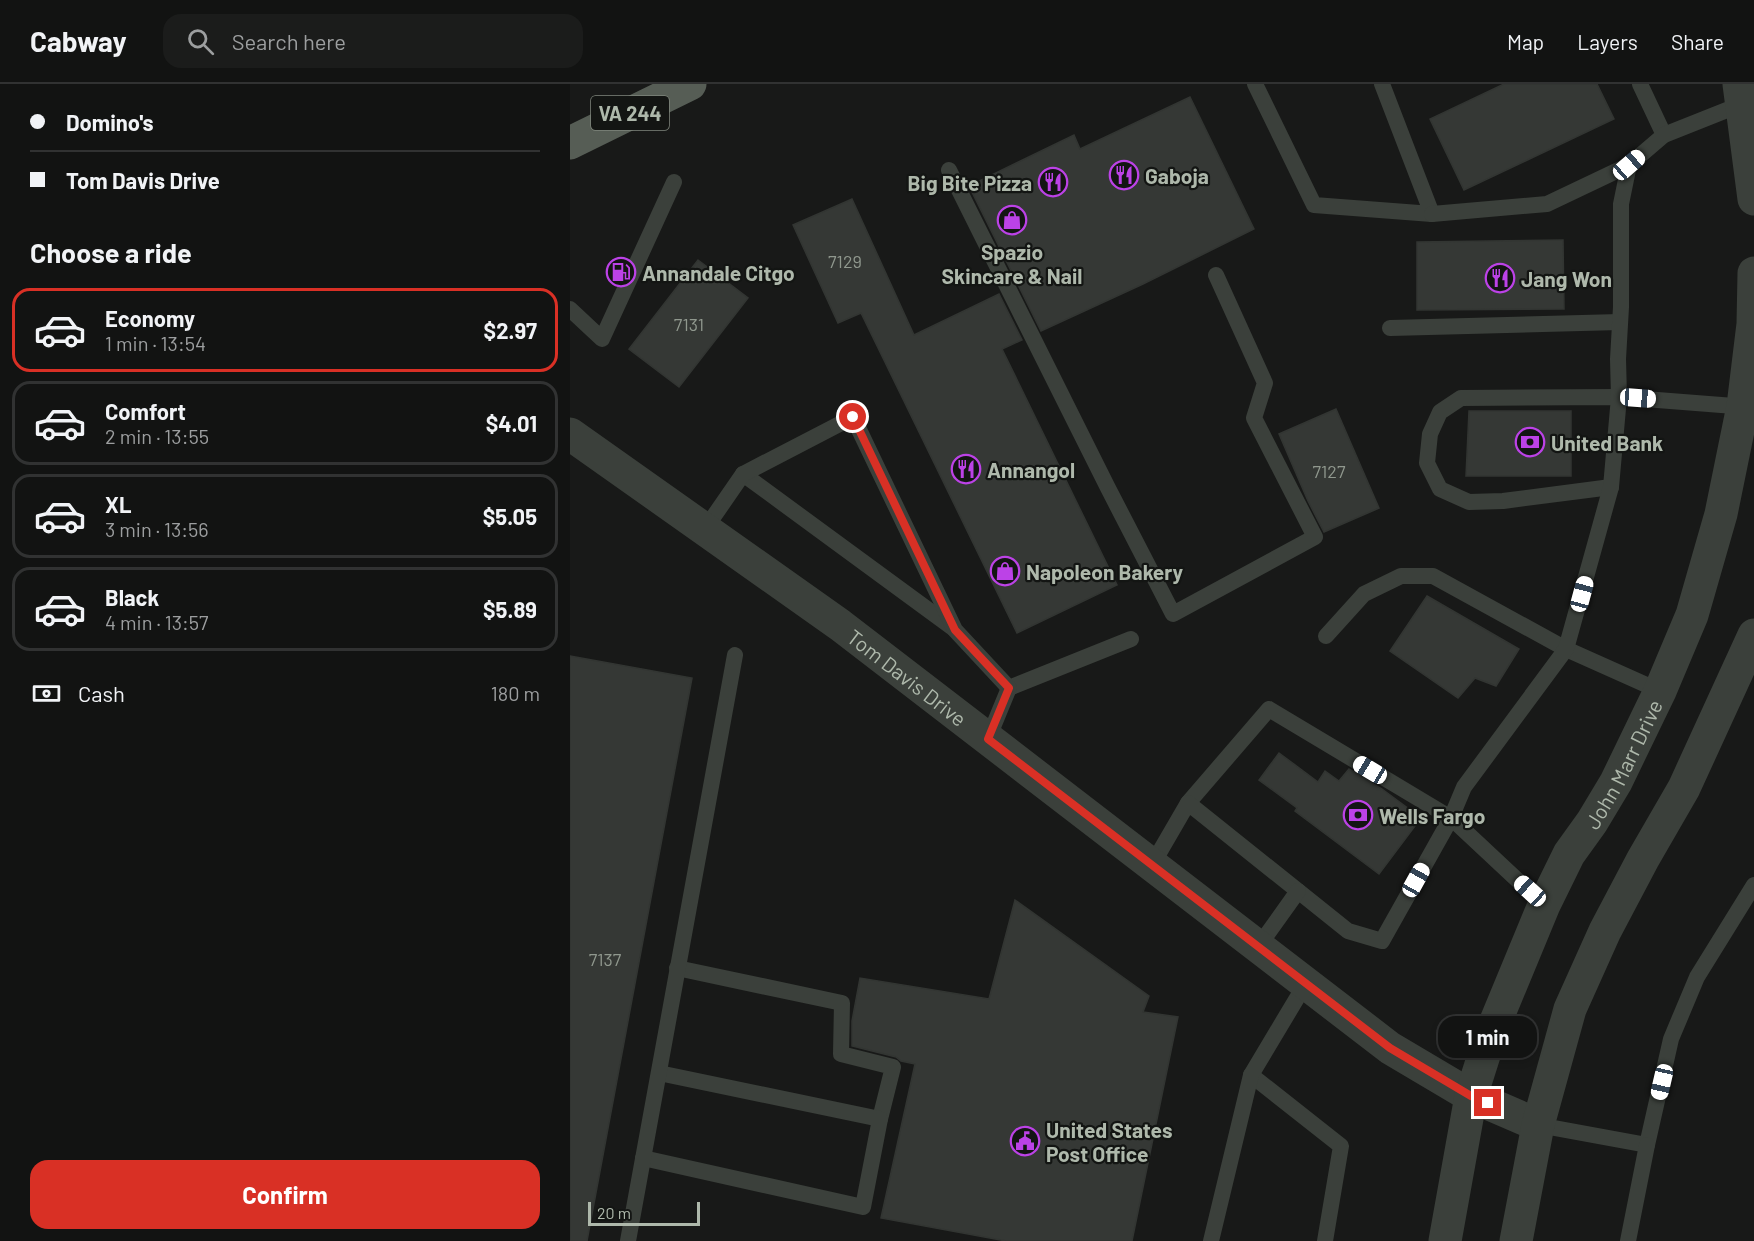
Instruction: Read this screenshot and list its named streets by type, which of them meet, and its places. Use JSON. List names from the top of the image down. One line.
{"streets":{"main road":["VA 244"],"street":["Tom Davis Drive","John Marr Drive"]},"crossings":[["Tom Davis Drive","John Marr Drive"]],"places":{"restaurant":["Gaboja","Big Bite Pizza","Jang Won","Annangol"],"shop":["Spazio Skincare & Nail","Napoleon Bakery"],"fuel station":["Annandale Citgo"],"bank":["United Bank","Wells Fargo"],"public building":["United States Post Office"]},"house_numbers":["7129","7131","7127","7137"],"scale_bar":"20 m","page":{"header":"Cabway","search":"Search here","nav":["Map","Layers","Share"],"banner":["Domino's","Tom Davis Drive"],"heading":"Choose a ride","list":[{"name":"Economy","note":"1 min · 13:54","value":"$2.97"},{"name":"Comfort","note":"2 min · 13:55","value":"$4.01"},{"name":"XL","note":"3 min · 13:56","value":"$5.05"},{"name":"Black","note":"4 min · 13:57","value":"$5.89"}],"pay":["Cash","180 m"],"bubble":"1 min","buttons":"Confirm","scale":"20 m"}}
